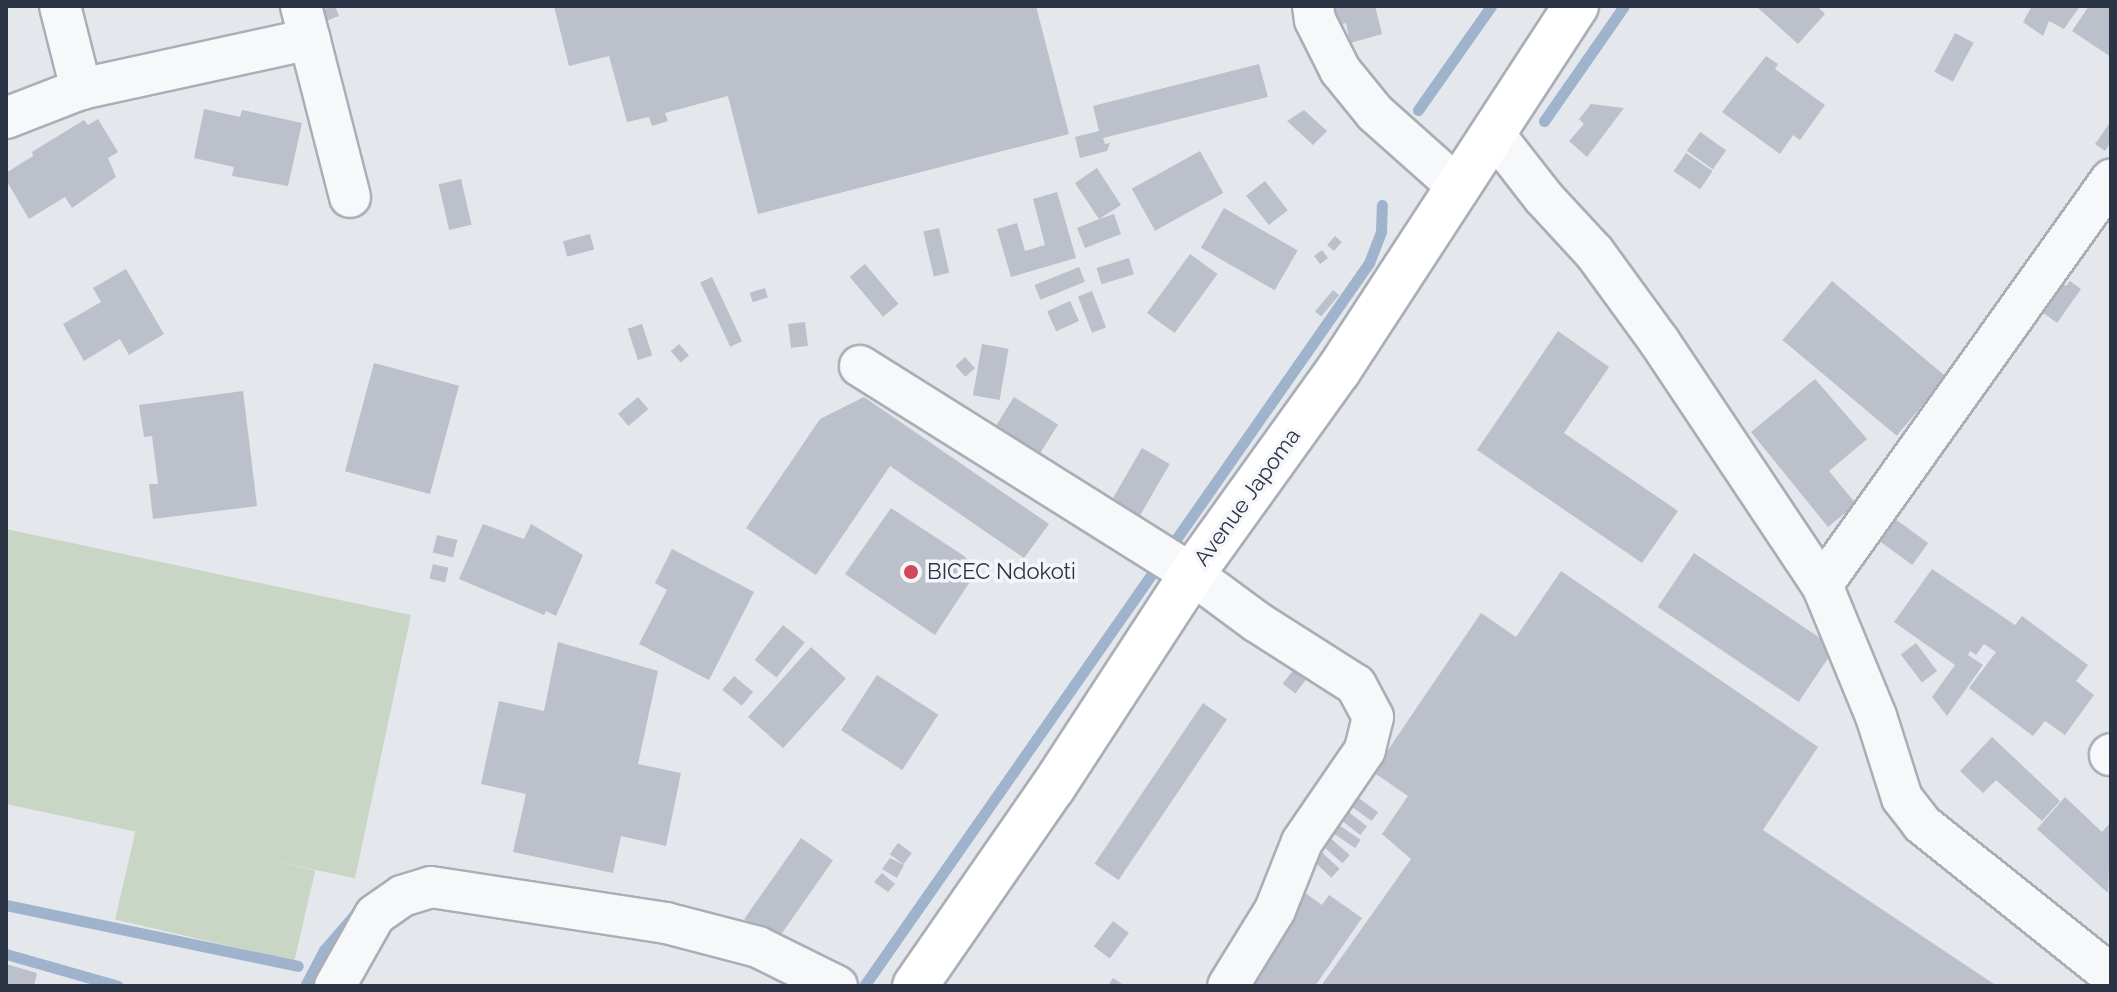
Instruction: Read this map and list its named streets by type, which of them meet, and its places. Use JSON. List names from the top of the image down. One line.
{"streets":{"main road":["Avenue Japoma"]},"places":["BICEC Ndokoti"]}
